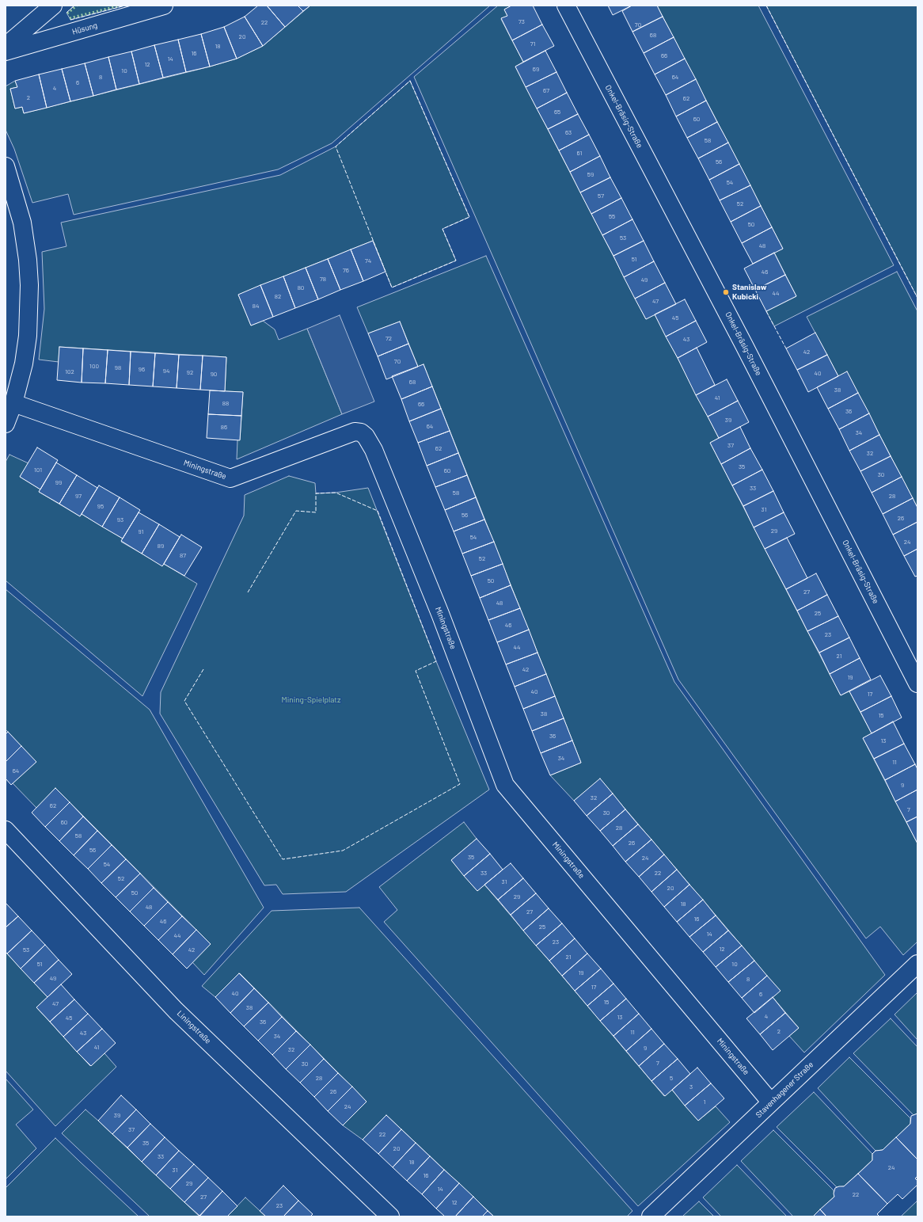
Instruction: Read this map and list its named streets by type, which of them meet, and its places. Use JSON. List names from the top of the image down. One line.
{"streets":{"street":["Hüsung","Onkel-Bräsig-Straße","Miningstraße","Liningstraße","Stavenhagener Straße"]},"crossings":[["Miningstraße","Stavenhagener Straße"]],"parks":["Mining-Spielplatz"],"places":["Stanislaw Kubicki"],"house_numbers":["73","22","70","68","20","71","18","16","66","14","12","69","10","8","64","6","4","67","2","62","65","60","63","58","61","56","59","54","57","52","55","50","53","48","51","74","76","46","78","49","80","44","82","47","84","45","72","43","42","70","100","98","96","94","102","92","40","90","68","38","41","88","66","36","39","64","86","34","37","62","32","35","101","60","30","99","33","58","97","28","95","31","56","26","93","29","91","54","24","89","87","52","50","27","48","25","46","23","44","21","42","19","40","17","38","15","36","13","34","11","64","9","32","62","7","30","60","28","58","26","56","35","24","54","33","22","52","31","20","50","29","18","48","27","16","46","25","14","44","23","12","53","42","21","51","10","19","49","8","17","40","6","15","47","38","4","13","45","36","2","11","43","34","41","9","32","7","30","28","5","3","26","1","24","39","37","22","35","20","33","18","24","31","16","29","14","22","27","12","23"]}
